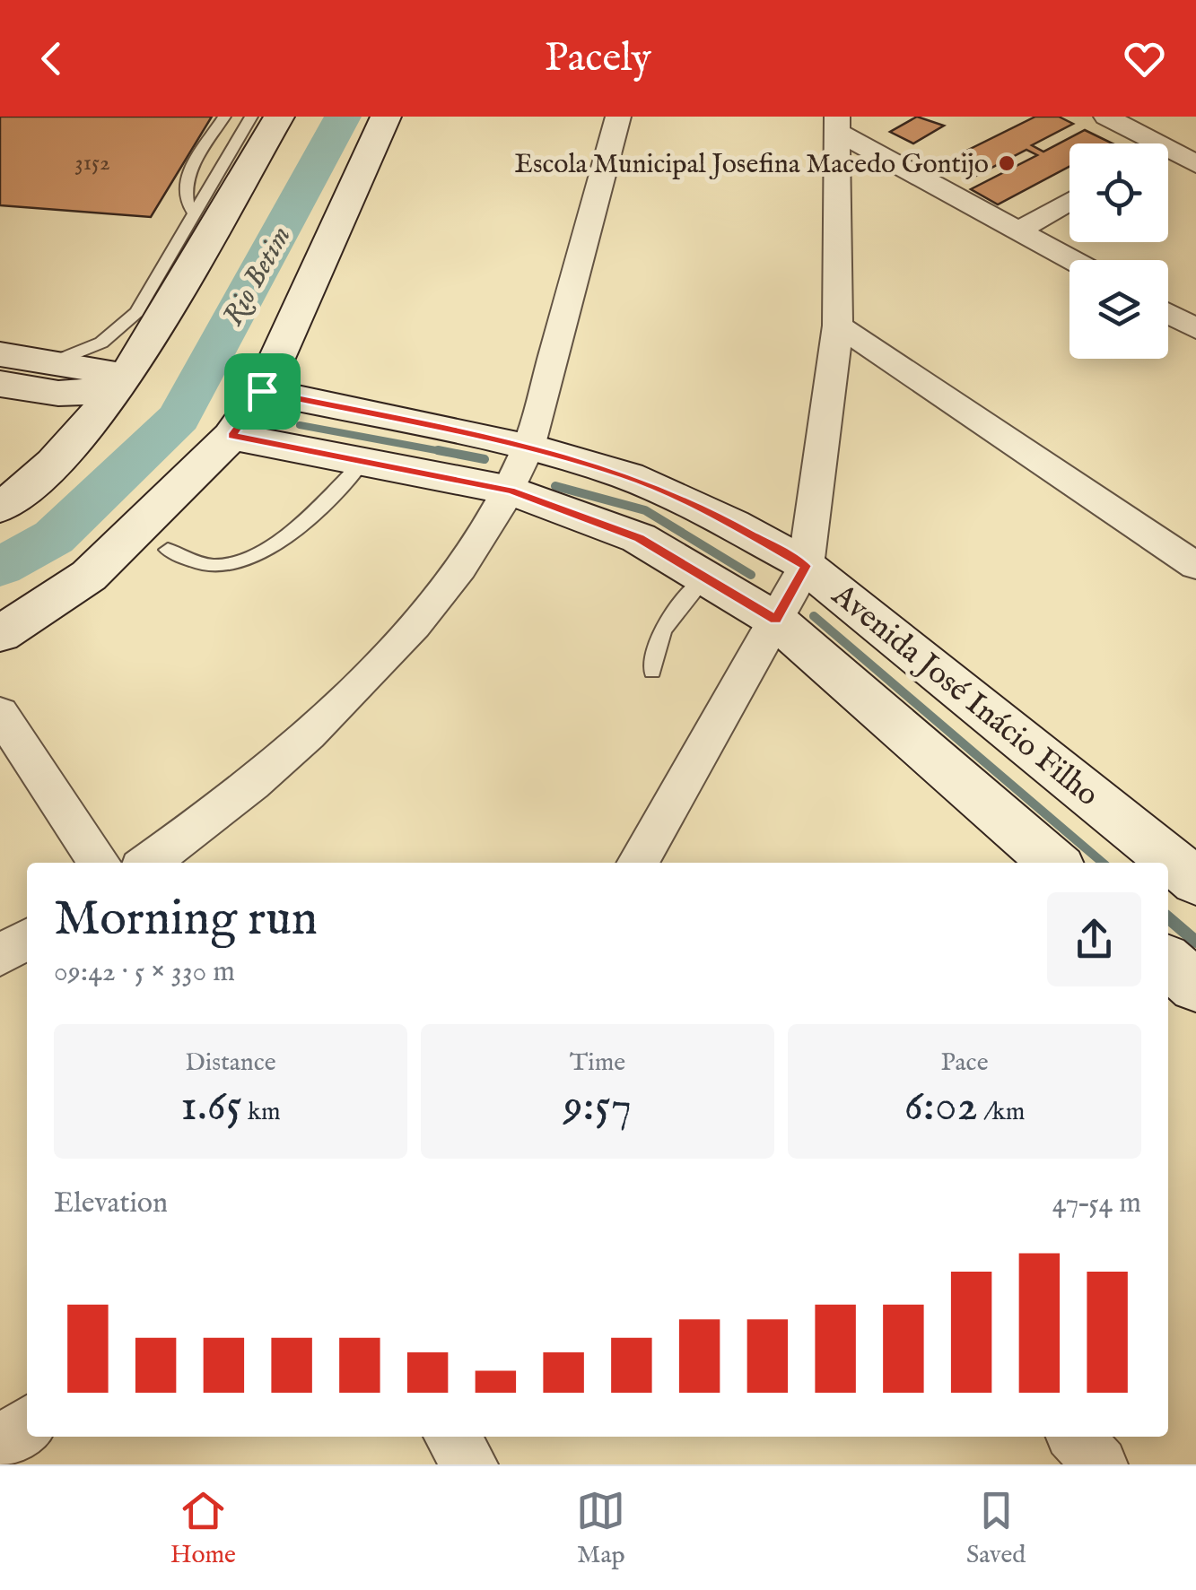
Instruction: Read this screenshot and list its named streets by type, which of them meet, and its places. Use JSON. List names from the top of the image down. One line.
{"streets":{"street":["Avenida José Inácio Filho"]},"water":["Rio Betim"],"places":["Escola Municipal Josefina Macedo Gontijo"],"house_numbers":["3152"],"page":{"header":"Pacely","heading":["Morning run","09:42 · 5 × 330 m"],"stats":[["Distance","1.65 km"],["Time","9:57"],["Pace","6:02 /km"]],"chart":["Elevation","47–54 m"],"tabs":["Home","Map","Saved"]}}
